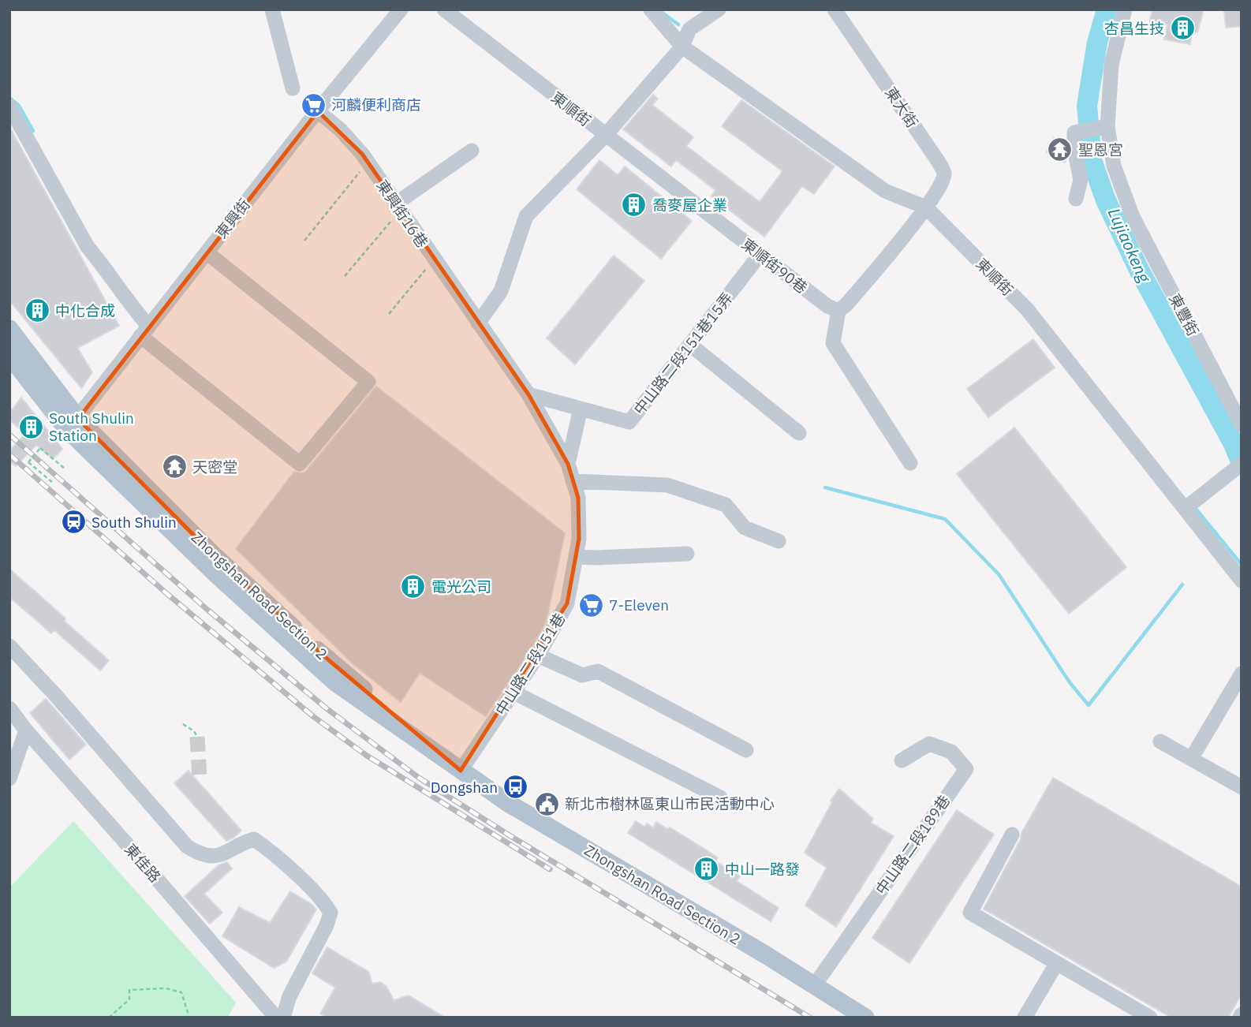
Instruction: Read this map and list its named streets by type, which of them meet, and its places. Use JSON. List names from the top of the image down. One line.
{"streets":{"main road":["Zhongshan Road Section 2"],"street":["東大街","東順街","東興街16巷","東興街","東順街90巷","東豐街","中山路二段151巷15弄","中山路二段151巷","中山路二段189巷","東佳路"]},"crossings":[["東大街","東順街"],["東順街","東順街90巷"],["東興街16巷","東興街"],["東興街16巷","中山路二段151巷15弄"],["東興街16巷","中山路二段151巷"],["東興街","Zhongshan Road Section 2"],["東順街90巷","中山路二段151巷15弄"],["中山路二段151巷15弄","中山路二段151巷"],["Zhongshan Road Section 2","中山路二段151巷"],["Zhongshan Road Section 2","中山路二段189巷"]],"water":["Lujiaokeng"],"places":{"building":["杏昌生技","喬麥屋企業","中化合成","South Shulin Station","電光公司","中山一路發"],"supermarket":["河麟便利商店","7-Eleven"],"temple":["聖恩宮","天密堂"],"station":["South Shulin"],"bus stop":["Dongshan"],"public building":["新北市樹林區東山市民活動中心"]}}
